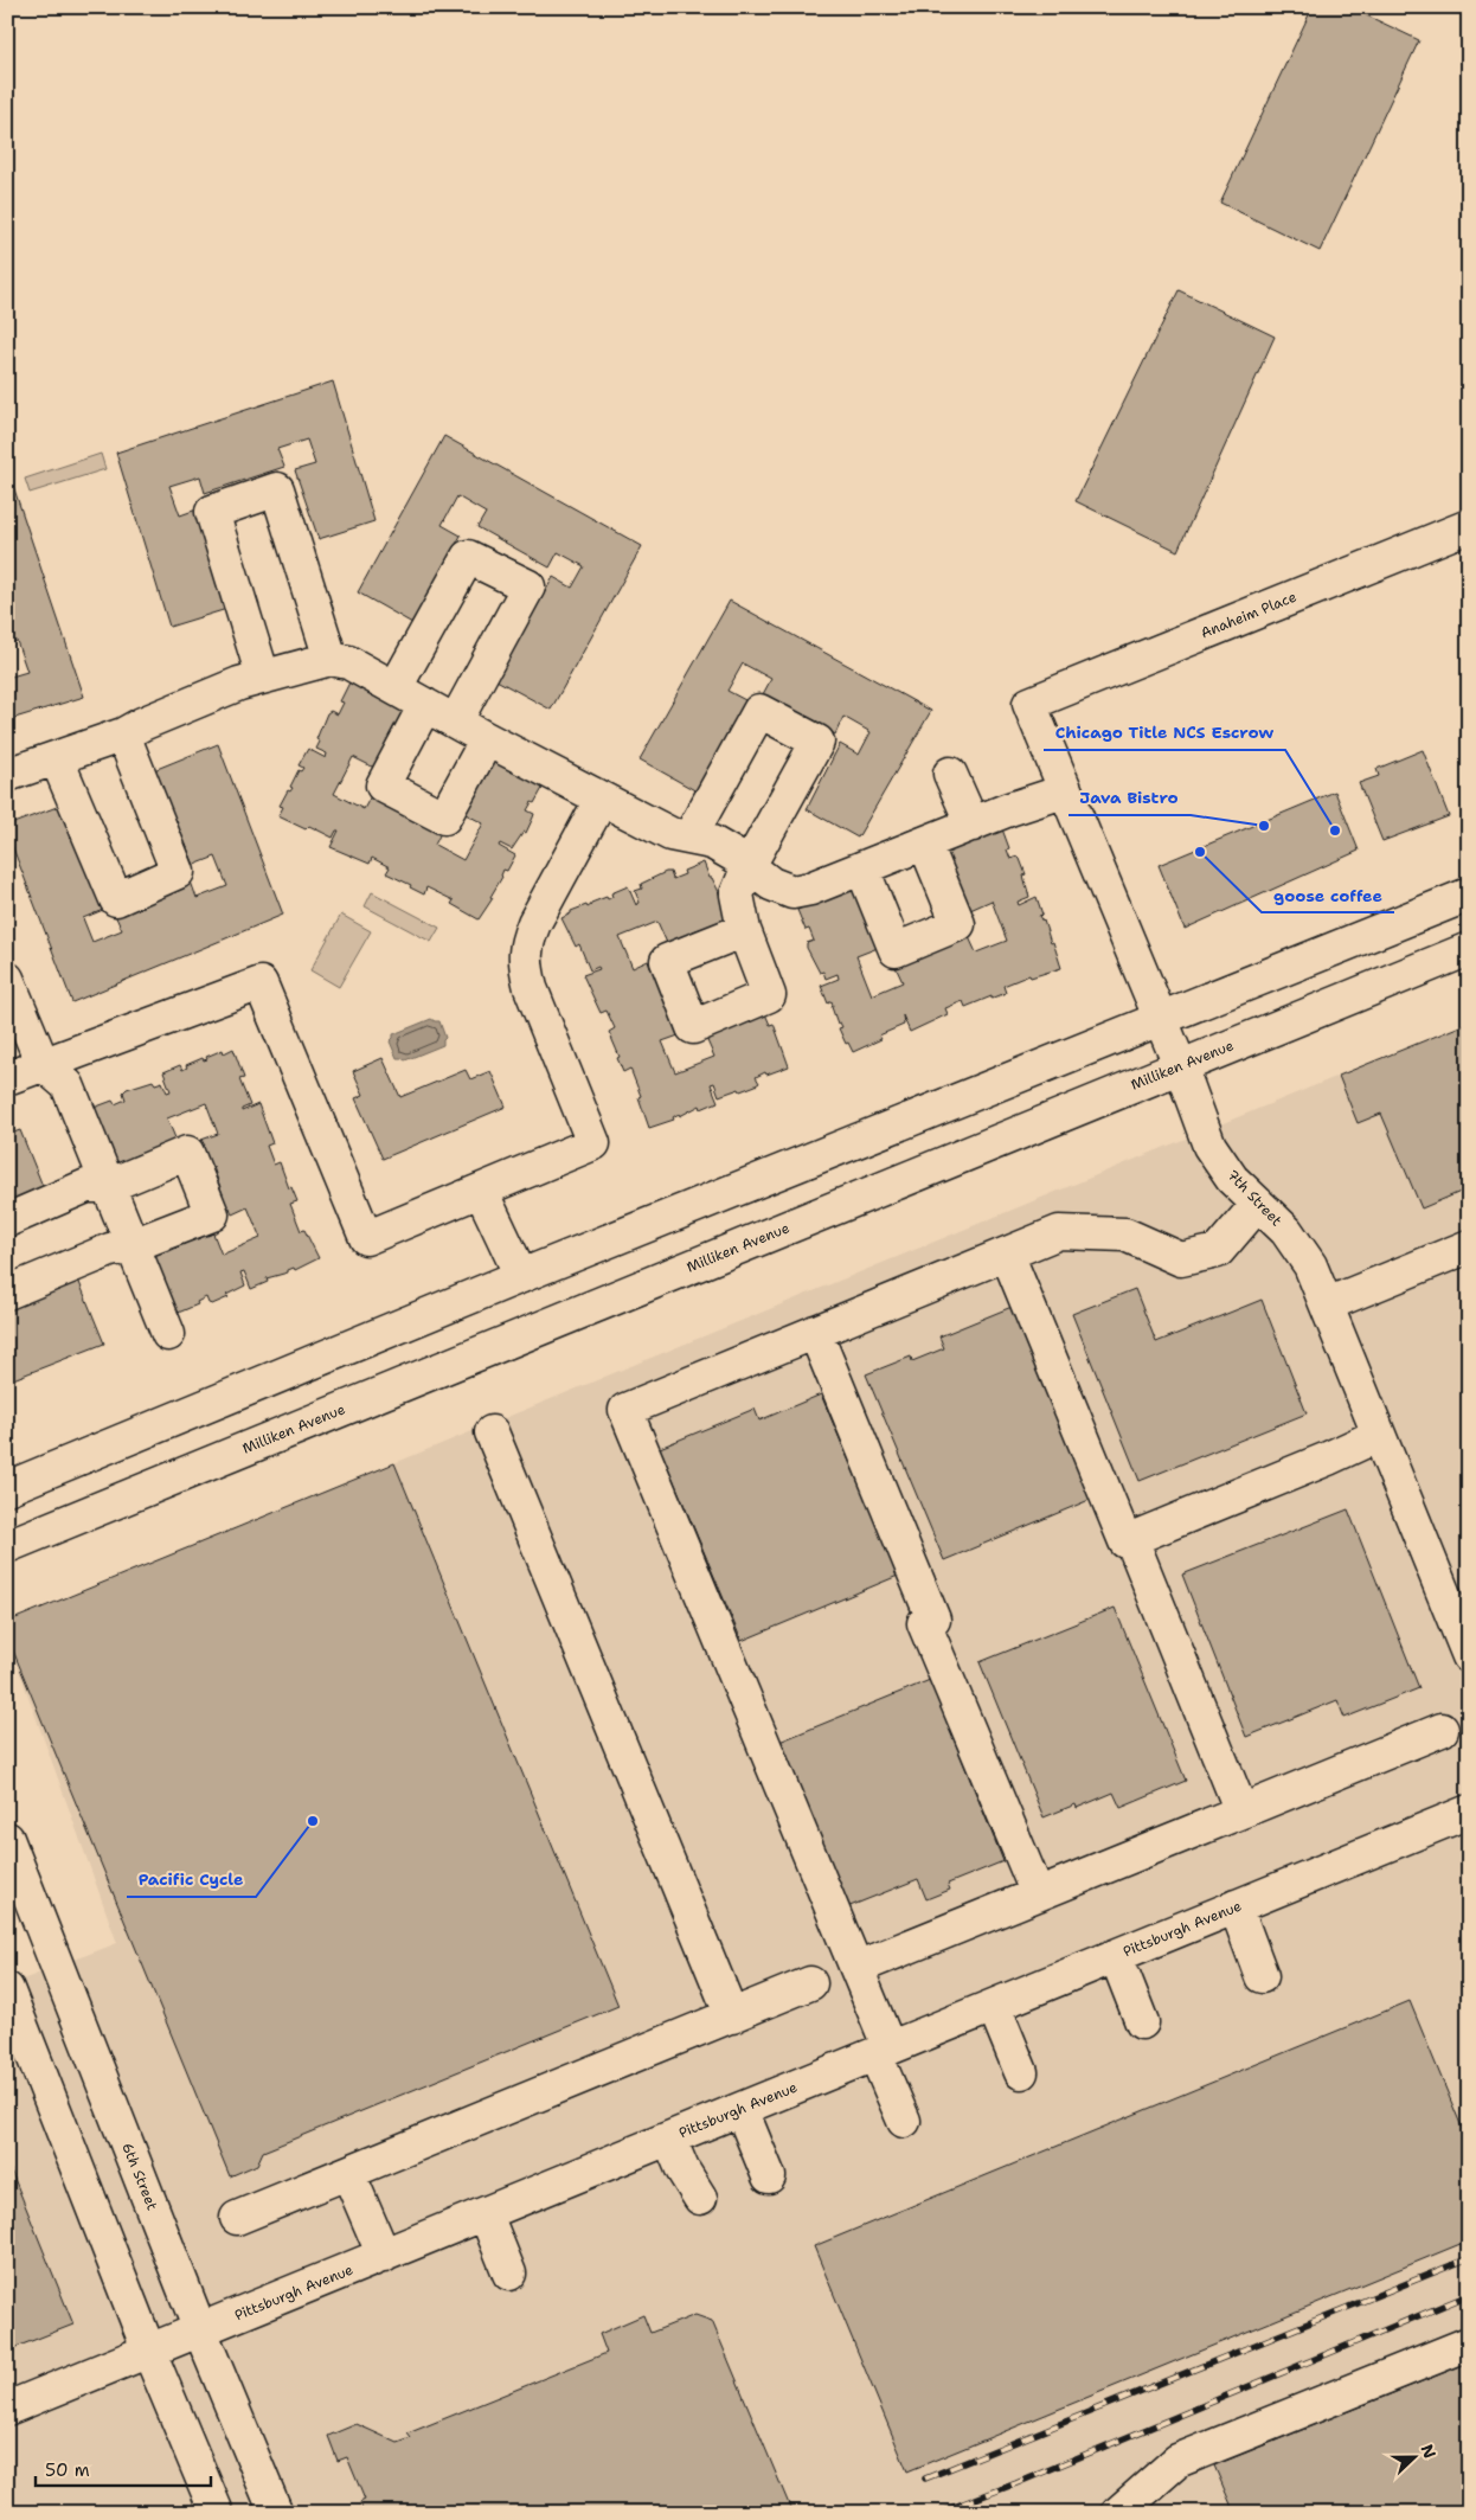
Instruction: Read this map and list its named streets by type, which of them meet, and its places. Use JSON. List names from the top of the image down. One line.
{"streets":{"main road":["Anaheim Place","Milliken Avenue","7th Street","Pittsburgh Avenue","6th Street"]},"crossings":[["Anaheim Place","7th Street"],["Milliken Avenue","7th Street"],["Pittsburgh Avenue","6th Street"]],"places":["Java Bistro","Chicago Title NCS Escrow","goose coffee","Pacific Cycle"],"scale_bar":"50 m","north":"right"}
